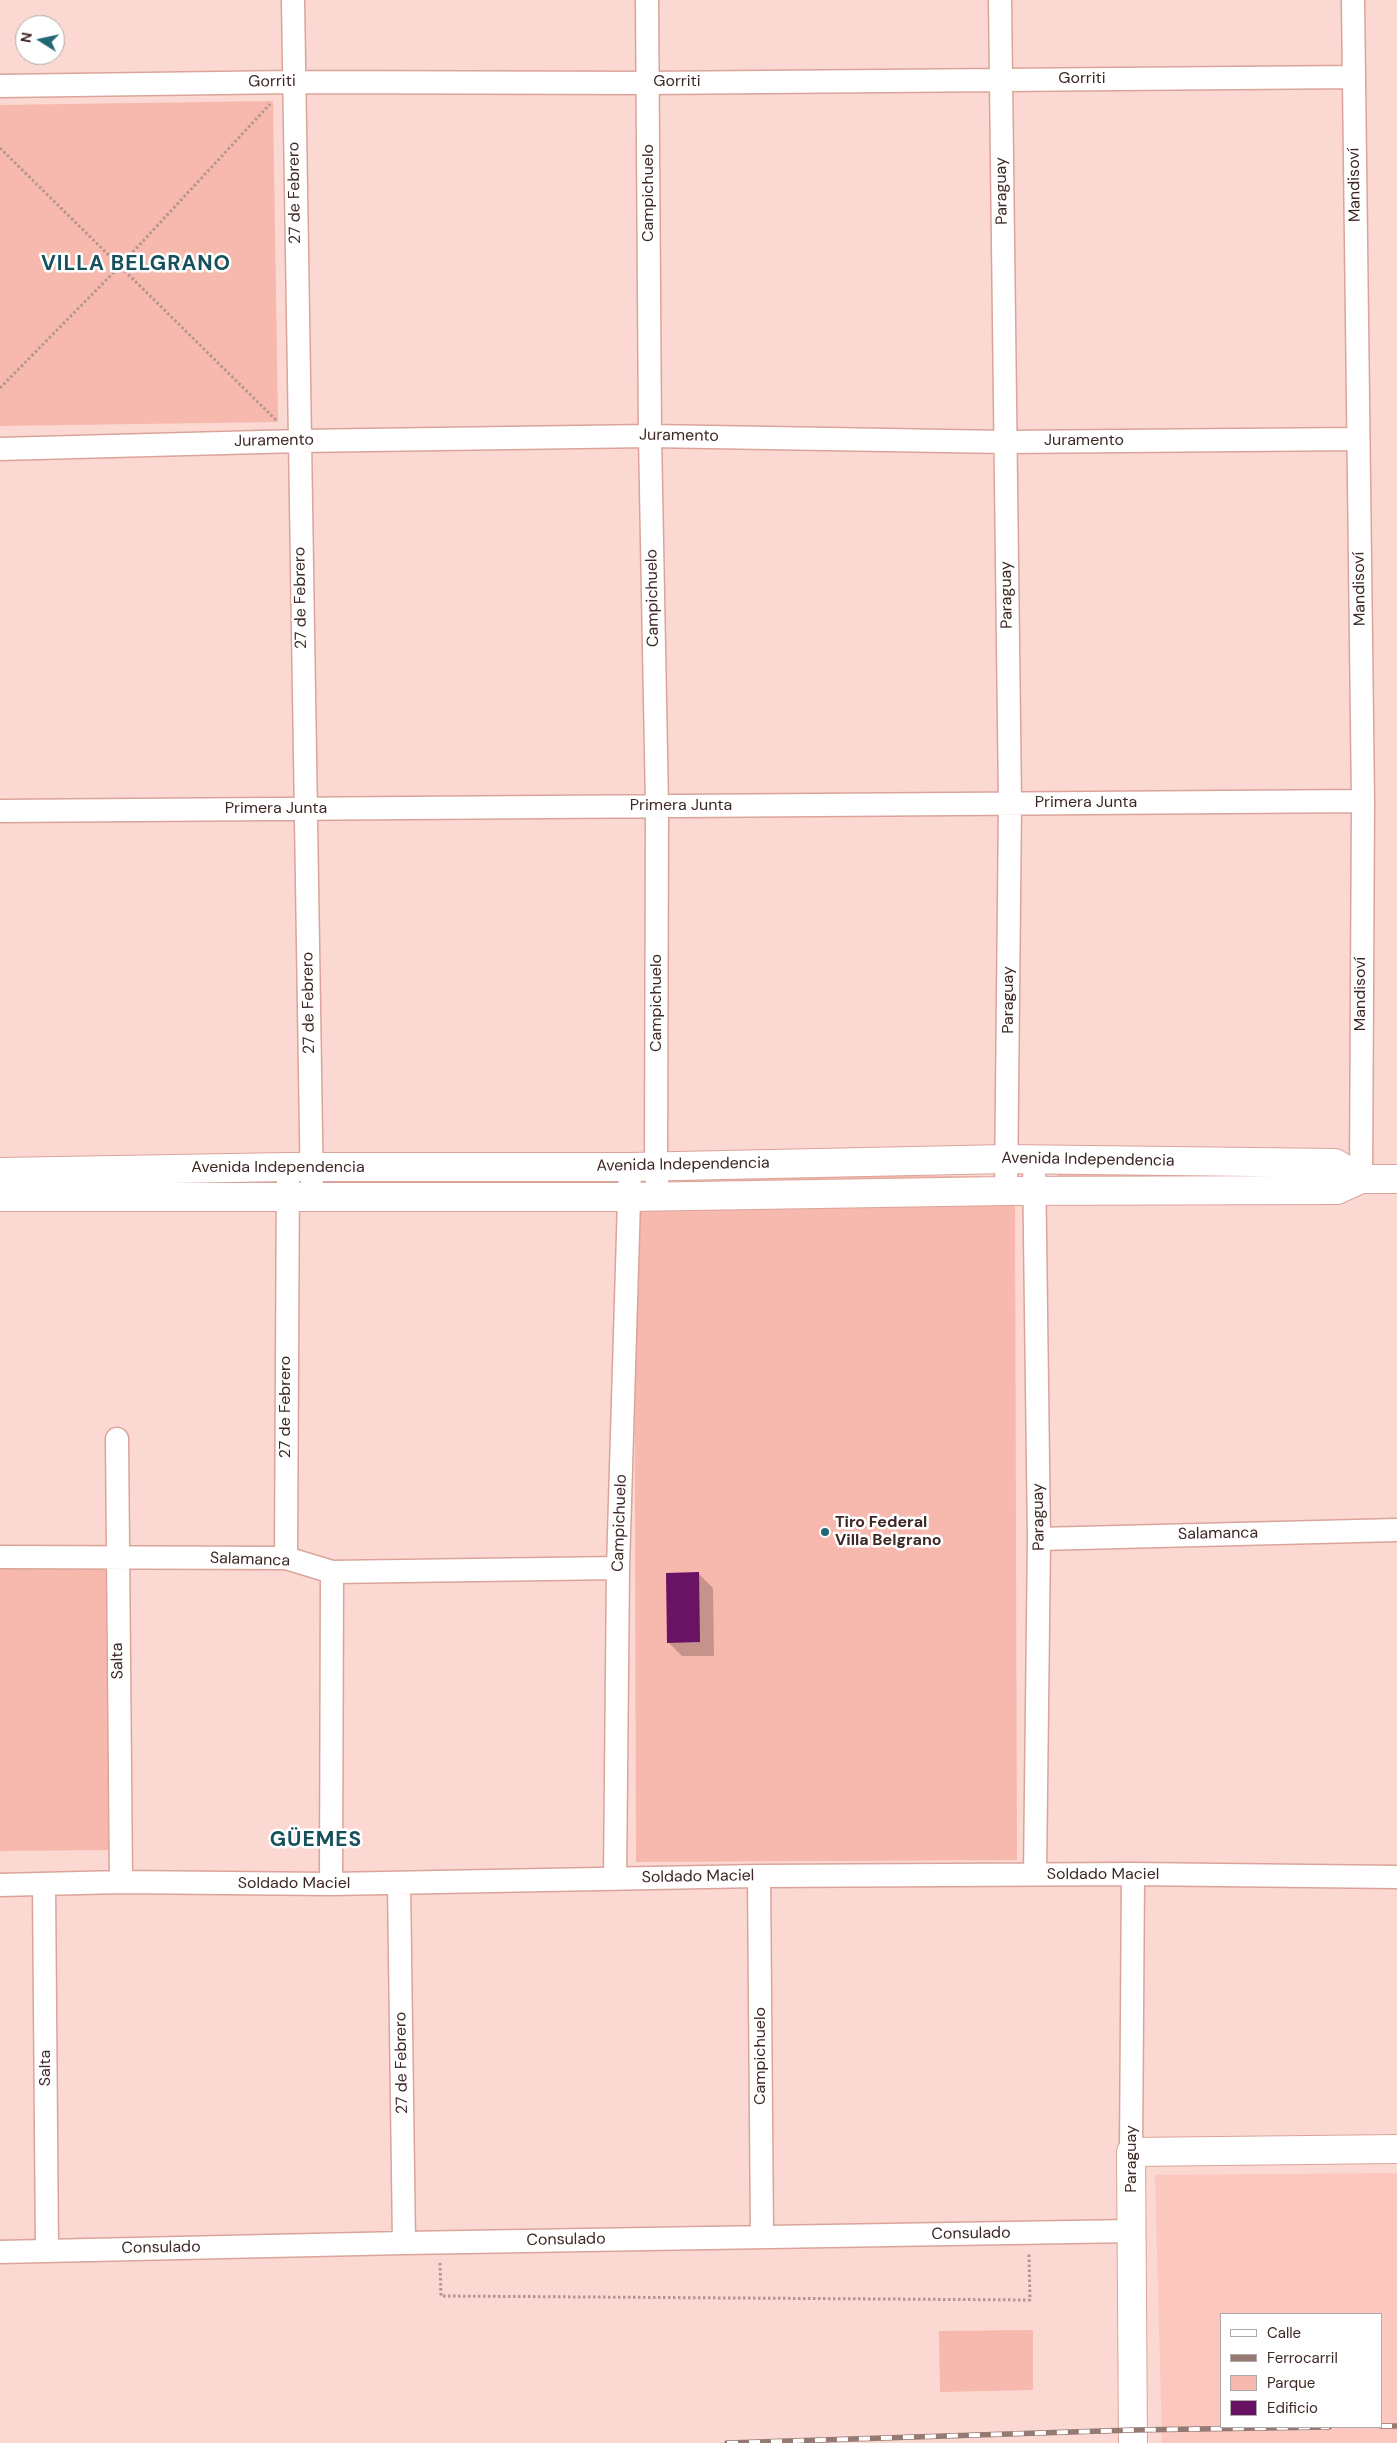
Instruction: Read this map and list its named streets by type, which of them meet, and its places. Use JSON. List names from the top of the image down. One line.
{"streets":{"street":["Gorriti","Mandisoví","Paraguay","27 de Febrero","Campichuelo","Juramento","Primera Junta","Avenida Independencia","Salamanca","Salta","Soldado Maciel","Consulado"]},"crossings":[["Gorriti","Mandisoví"],["Gorriti","Paraguay"],["Gorriti","27 de Febrero"],["Gorriti","Campichuelo"],["Mandisoví","Juramento"],["Mandisoví","Primera Junta"],["Mandisoví","Avenida Independencia"],["Paraguay","Juramento"],["Paraguay","Primera Junta"],["Paraguay","Avenida Independencia"],["Paraguay","Salamanca"],["Paraguay","Soldado Maciel"],["Paraguay","Consulado"],["27 de Febrero","Juramento"],["27 de Febrero","Primera Junta"],["27 de Febrero","Avenida Independencia"],["27 de Febrero","Salamanca"],["27 de Febrero","Soldado Maciel"],["27 de Febrero","Consulado"],["Campichuelo","Juramento"],["Campichuelo","Primera Junta"],["Campichuelo","Avenida Independencia"],["Campichuelo","Salamanca"],["Campichuelo","Soldado Maciel"],["Campichuelo","Consulado"],["Salamanca","Salta"],["Salta","Soldado Maciel"],["Salta","Consulado"]],"districts":["VILLA BELGRANO","GÜEMES"],"places":["Tiro Federal Villa Belgrano"],"legend":["Calle","Ferrocarril","Parque","Edificio"],"north":"left"}
